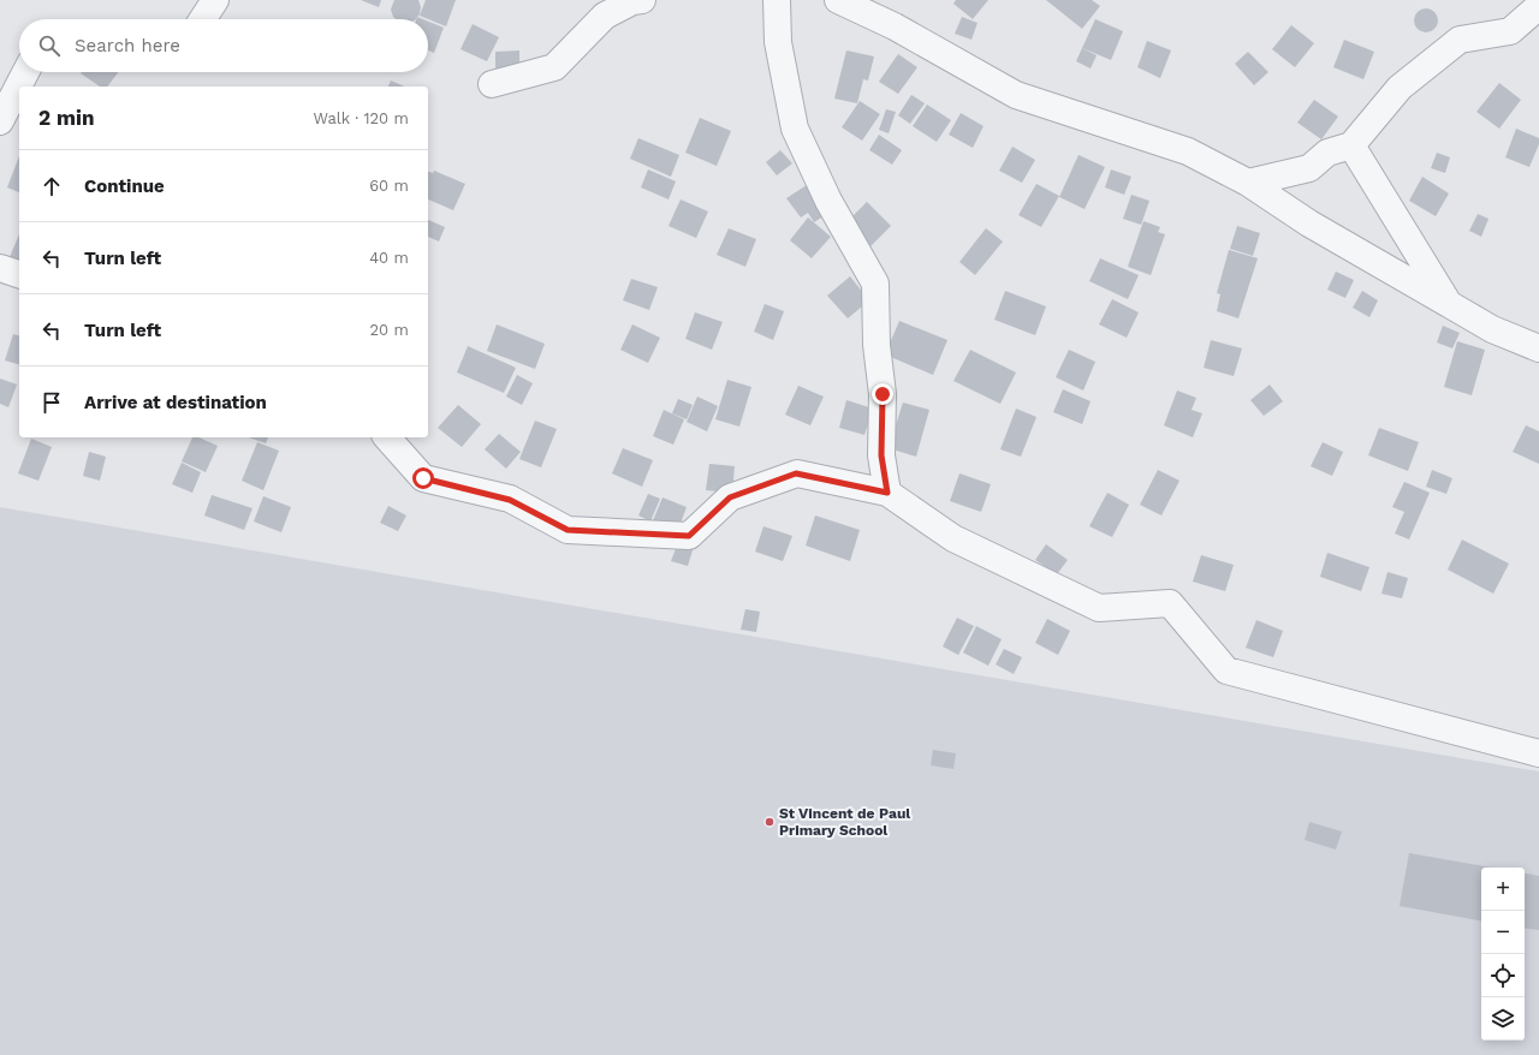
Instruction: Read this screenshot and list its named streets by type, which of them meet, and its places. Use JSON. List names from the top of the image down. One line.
{"places":["St Vincent de Paul Primary School"],"page":{"search":"Search here","heading":["2 min","Walk · 120 m"],"list":[["Continue","60 m"],["Turn left","40 m"],["Turn left","20 m"],"Arrive at destination"],"map_buttons":["+","−"]}}
